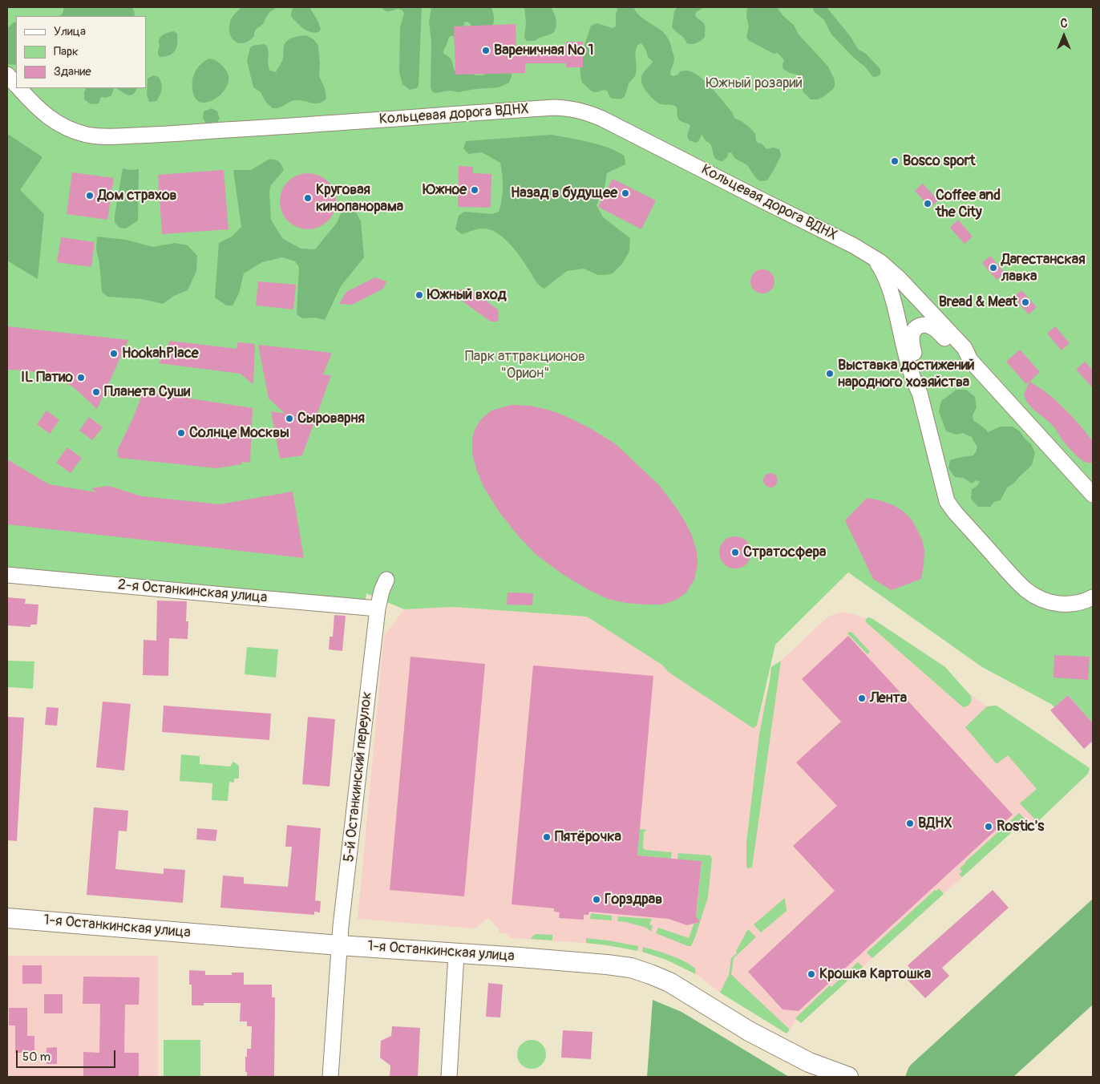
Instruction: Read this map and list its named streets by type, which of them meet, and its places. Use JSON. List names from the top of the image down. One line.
{"streets":{"street":["Кольцевая дорога ВДНХ","2-я Останкинская улица","5-й Останкинский переулок","1-я Останкинская улица"]},"crossings":[["2-я Останкинская улица","5-й Останкинский переулок"],["5-й Останкинский переулок","1-я Останкинская улица"]],"parks":["Южный розарий","Парк аттракционов \"Орион\""],"places":["Вареничная № 1","Bosco sport","Южное","Назад в будущее","Дом страхов","Круговая кинопанорама","Coffee and the City","Дагестанская лавка","Южный вход","Bread & Meat","HookahPlace","Выставка достижений народного хозяйства","IL Патио","Планета Суши","Сыроварня","Солнце Москвы","Стратосфера","Лента","ВДНХ","Rostic's","Пятёрочка","Горздрав","Крошка Картошка"],"legend":["Улица","Парк","Здание"],"scale_bar":"50 m","north":"top"}
